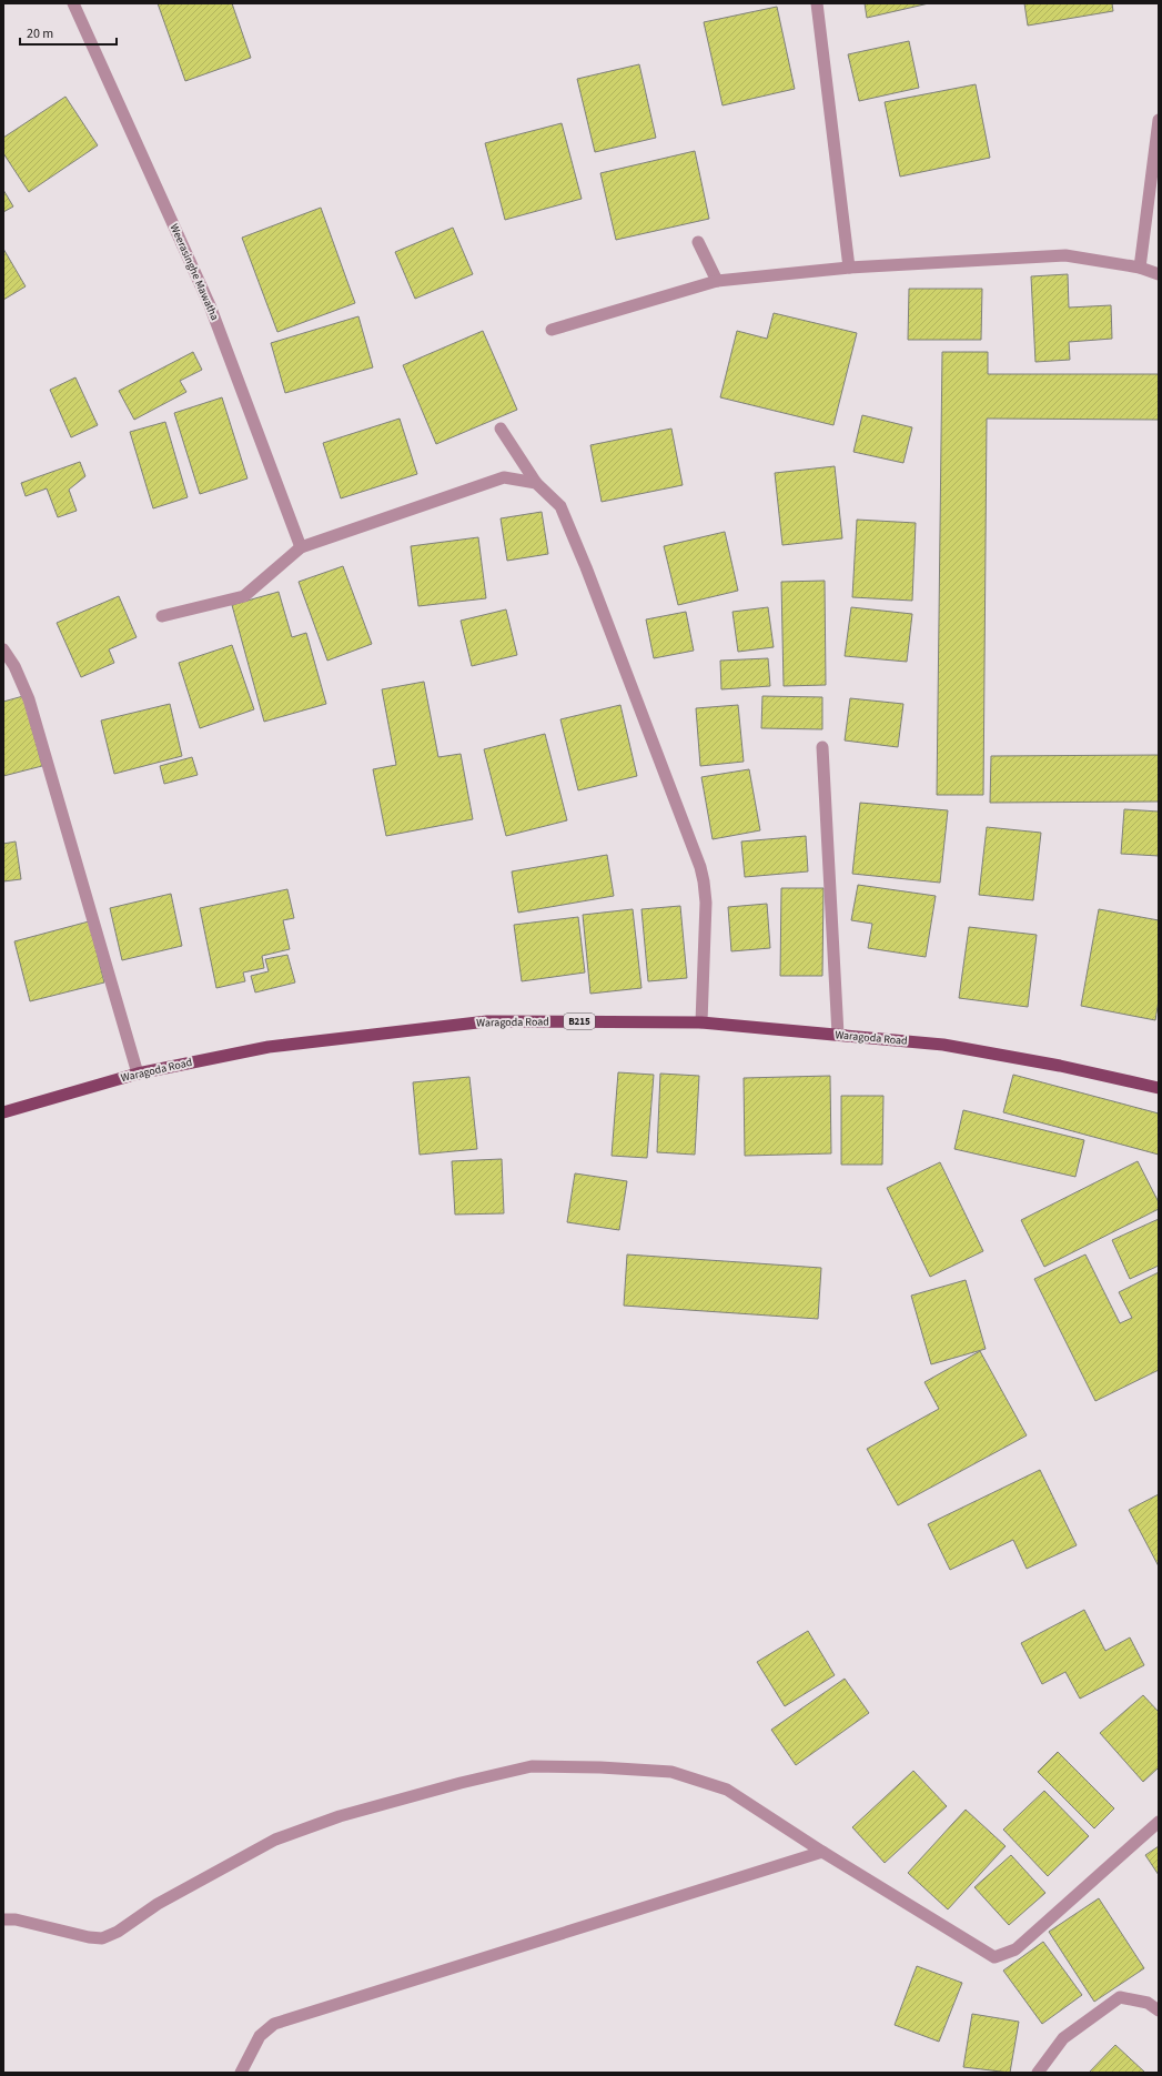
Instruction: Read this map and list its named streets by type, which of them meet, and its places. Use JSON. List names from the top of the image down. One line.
{"streets":{"main road":["B215","Waragoda Road"],"street":["Weerasinghe Mawatha"]},"scale_bar":"20 m"}
